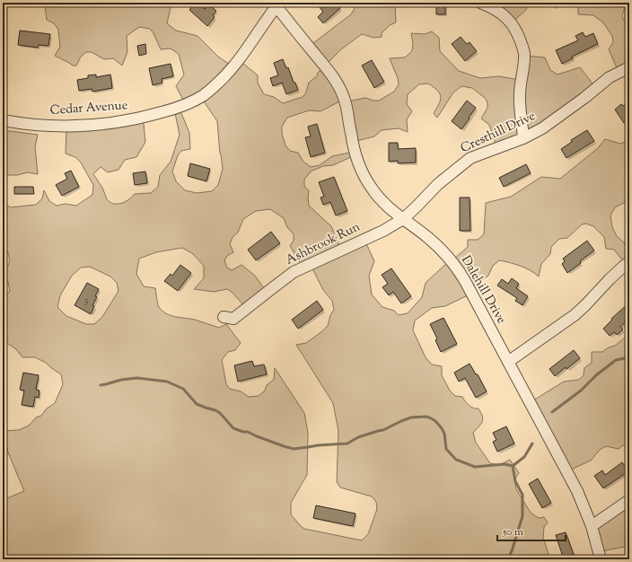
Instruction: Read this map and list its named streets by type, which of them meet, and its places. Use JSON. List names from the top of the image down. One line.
{"streets":{"street":["Cedar Avenue","Cresthill Drive","Ashbrook Run","Dalehill Drive"]},"crossings":[["Cedar Avenue","Dalehill Drive"],["Cresthill Drive","Ashbrook Run"],["Cresthill Drive","Dalehill Drive"],["Ashbrook Run","Dalehill Drive"]],"house_numbers":["3"],"scale_bar":"50 m"}
